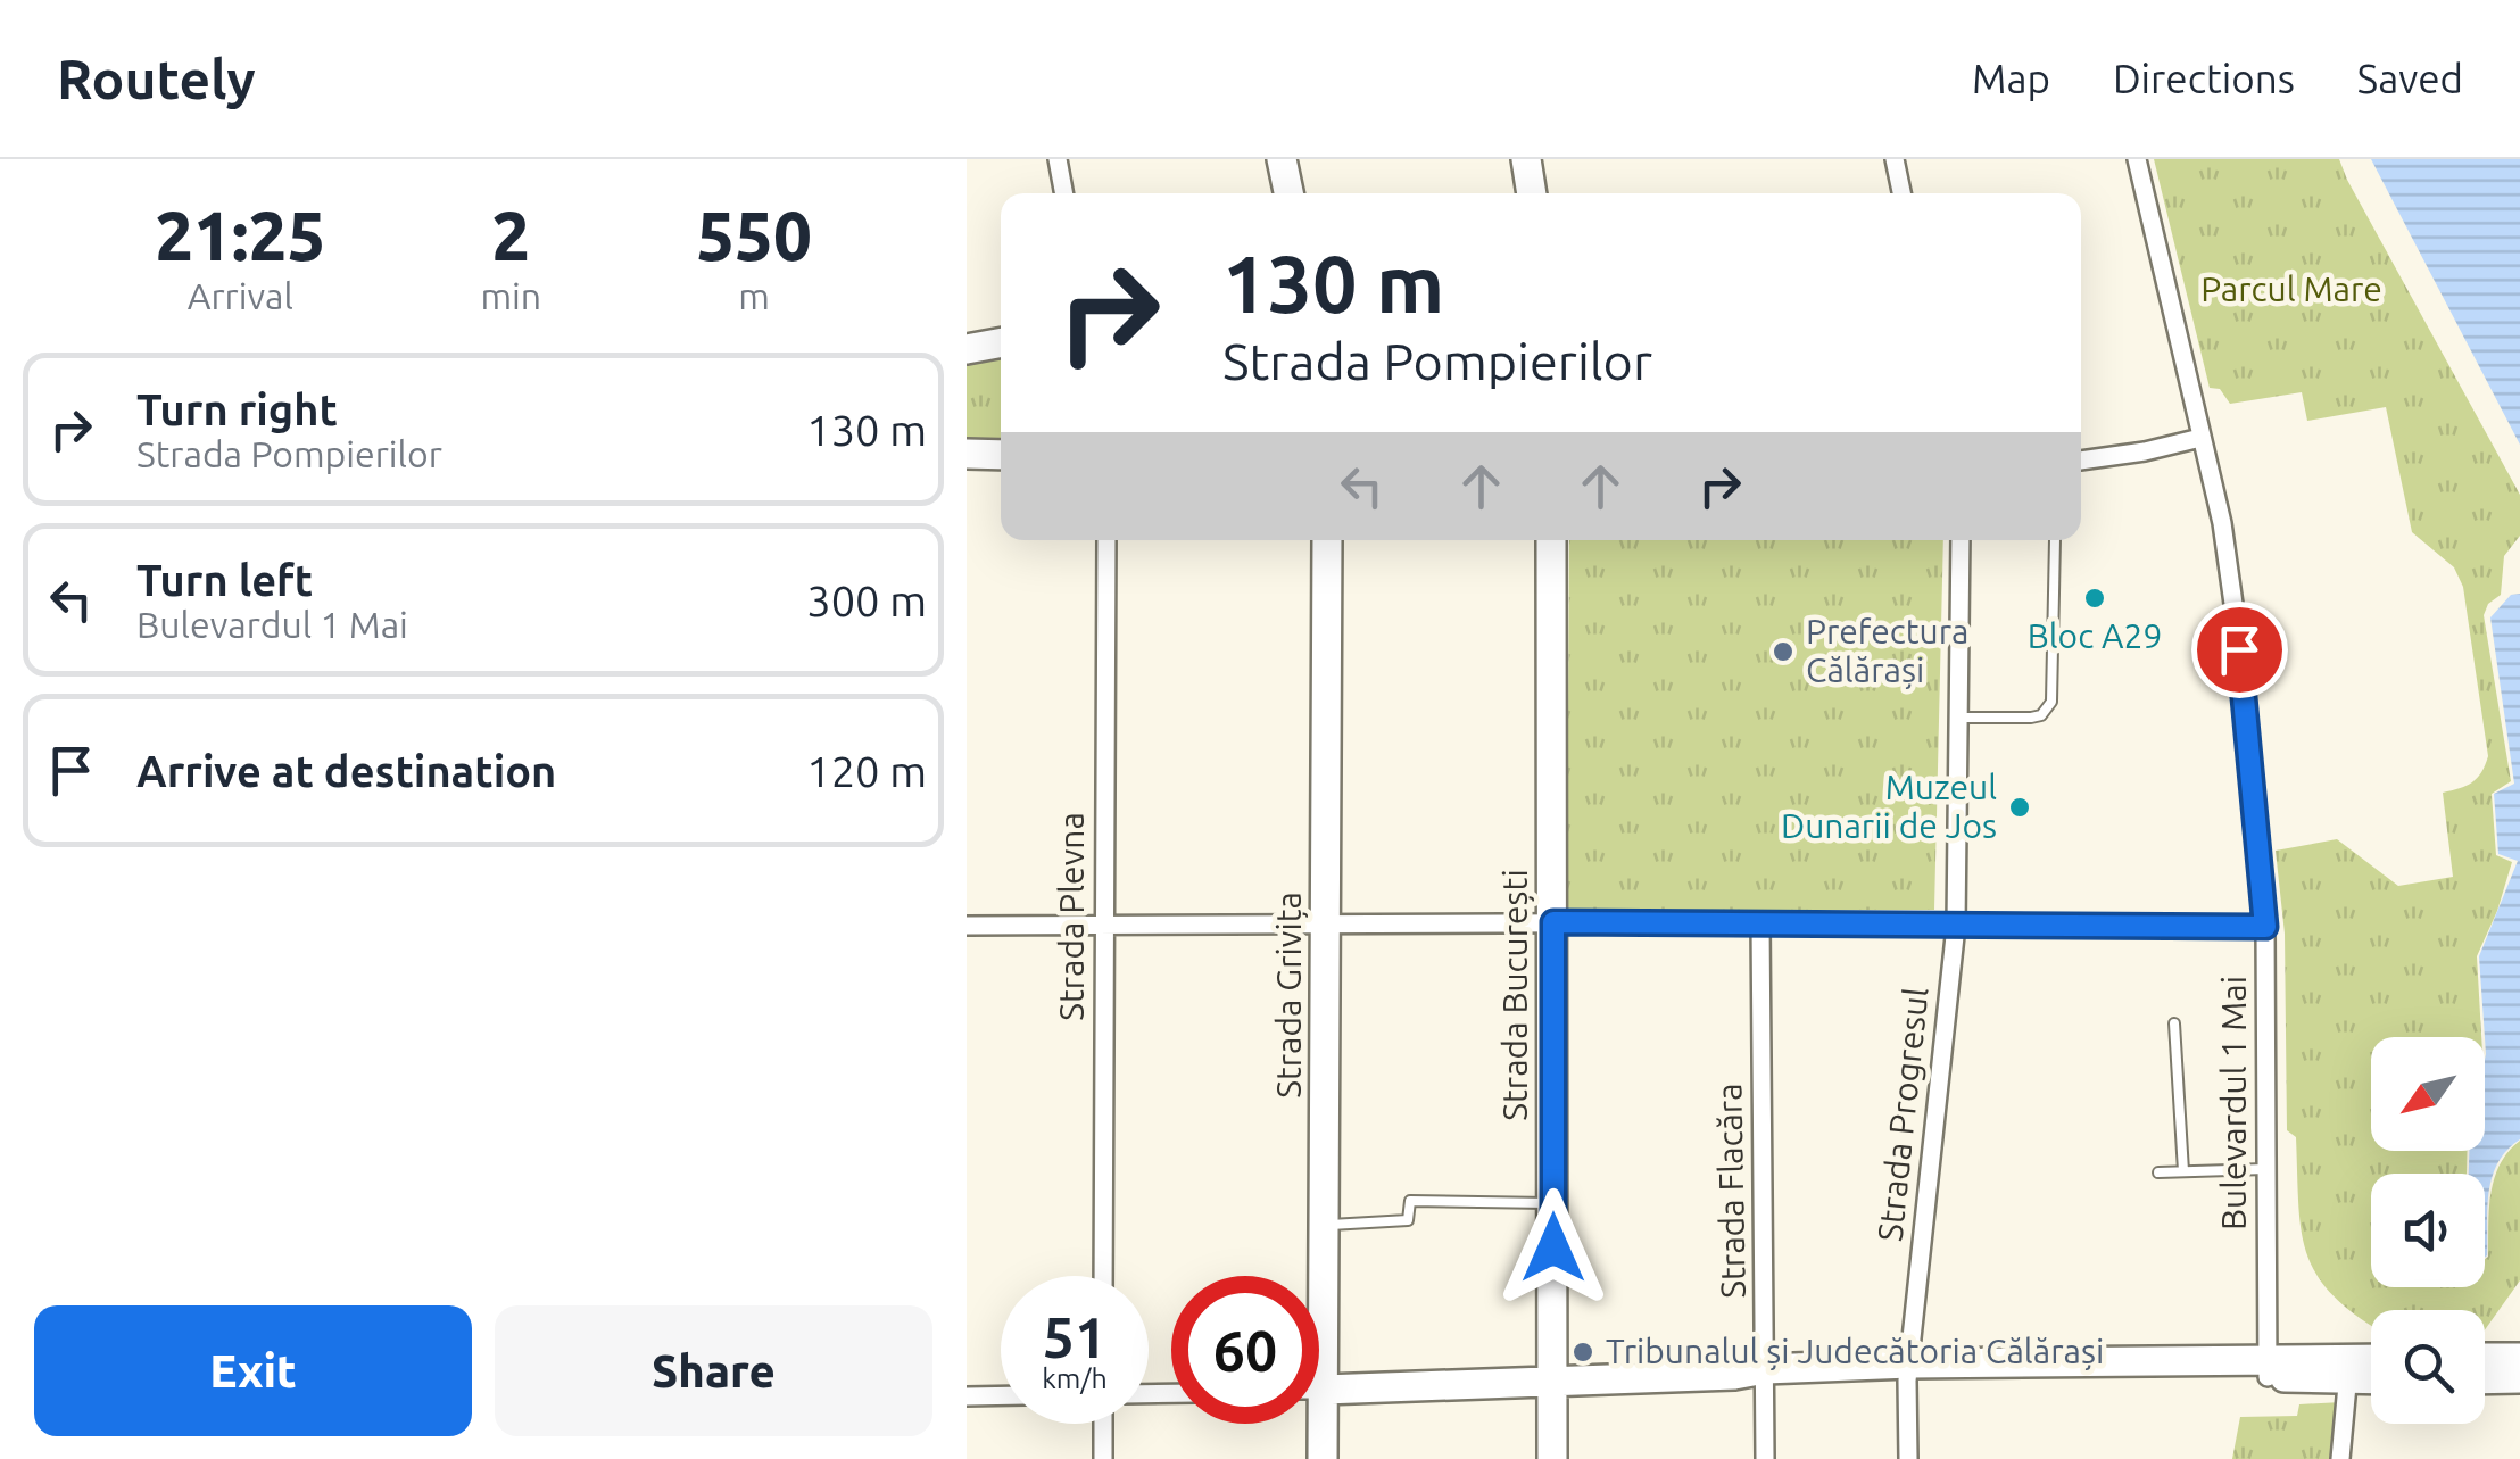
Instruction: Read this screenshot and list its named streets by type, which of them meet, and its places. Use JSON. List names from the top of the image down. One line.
{"streets":{"main road":["Strada Grivița","Strada București"],"street":["Strada Plevna","Bulevardul 1 Mai","Strada Progresul","Strada Flacăra"]},"parks":["Parcul Mare"],"places":["Bloc A29","Prefectura Călărași","Muzeul Dunarii de Jos","Tribunalul și Judecătoria Călărași"],"north":"bottom left","page":{"header":"Routely","nav":["Map","Directions","Saved"],"eta":["21:25","Arrival","2","min","550","m"],"turn":["130 m","Strada Pompierilor"],"list":[{"name":"Turn right","note":"Strada Pompierilor","value":"130 m"},{"name":"Turn left","note":"Bulevardul 1 Mai","value":"300 m"},{"name":"Arrive at destination","value":"120 m"}],"speed":"51 km/h","limit":"60","buttons":["Exit","Share"]}}
